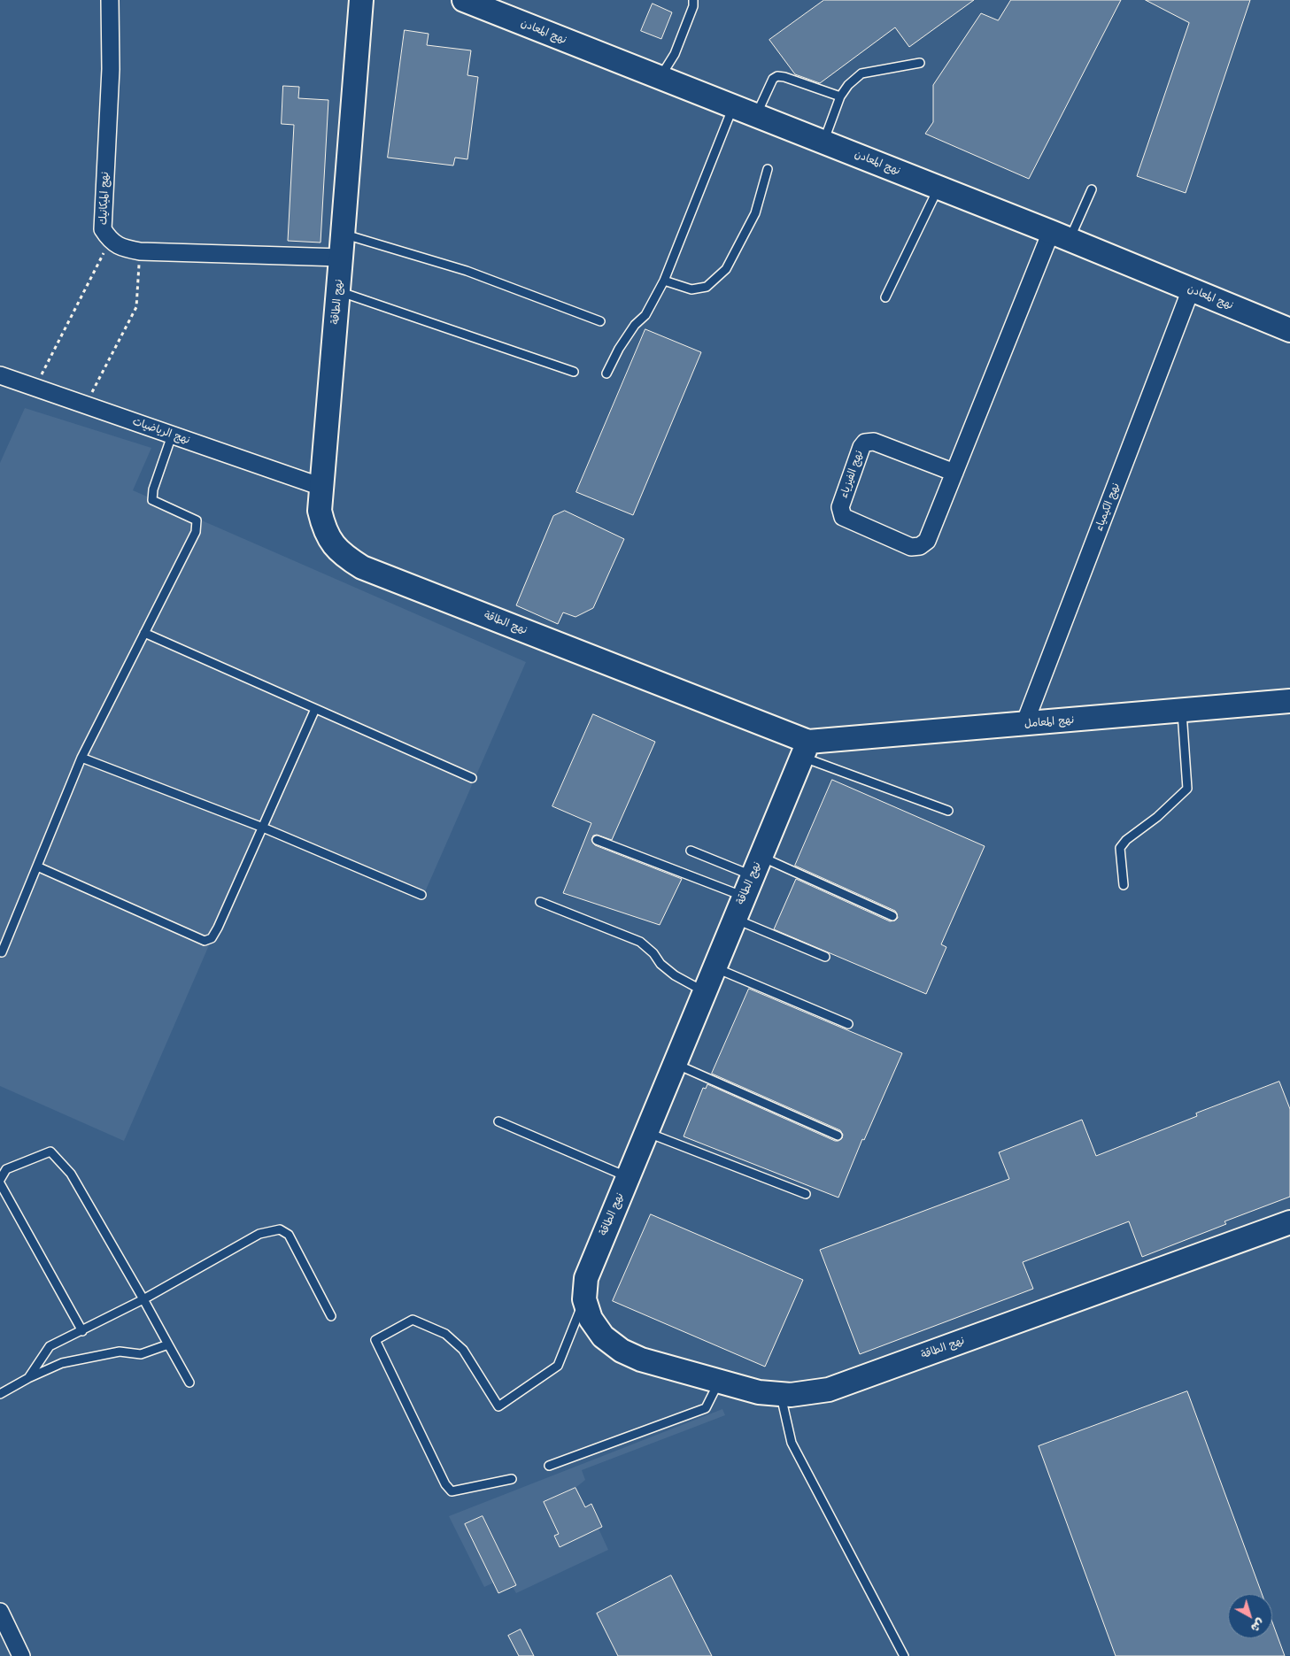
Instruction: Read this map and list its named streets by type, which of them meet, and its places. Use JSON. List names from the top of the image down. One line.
{"streets":{"street":["نهج المعادن","نهج الميكانيك","نهج الطاقة","نهج الرياضيات","نهج الفيزياء","نهج الكيمياء","نهج المعامل"]},"crossings":[["نهج المعادن","نهج الفيزياء"],["نهج المعادن","نهج الكيمياء"],["نهج الميكانيك","نهج الطاقة"],["نهج الطاقة","نهج الرياضيات"],["نهج الطاقة","نهج المعامل"],["نهج الكيمياء","نهج المعامل"]],"north":"bottom right"}
